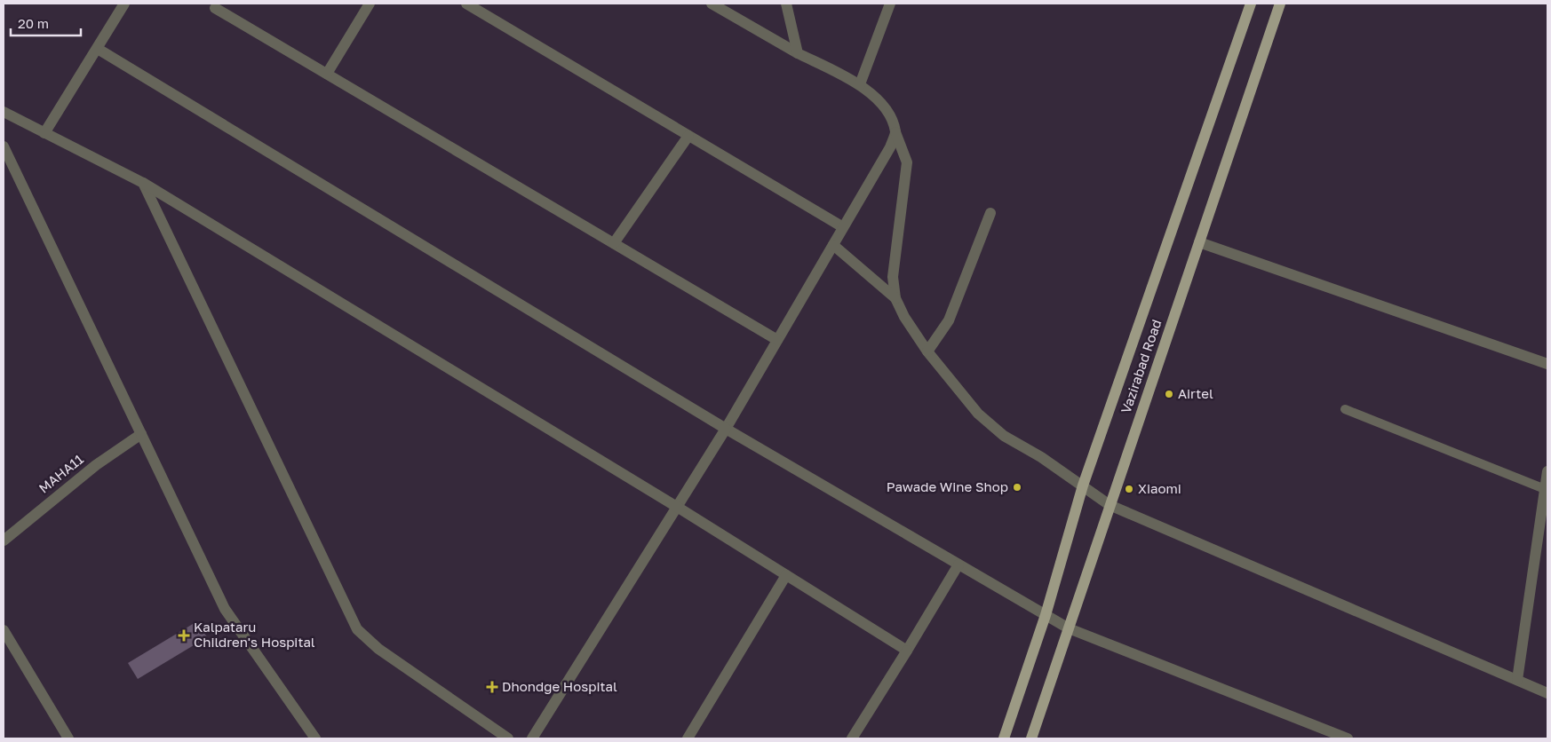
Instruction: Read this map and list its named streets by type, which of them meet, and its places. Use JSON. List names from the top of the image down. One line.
{"streets":{"main road":["Vazirabad Road"],"street":["MAHA11"]},"places":{"other":["Airtel","Pawade Wine Shop","Xiaomi"],"health":["Kalpataru Children's Hospital","Dhondge Hospital"]},"scale_bar":"20 m"}
